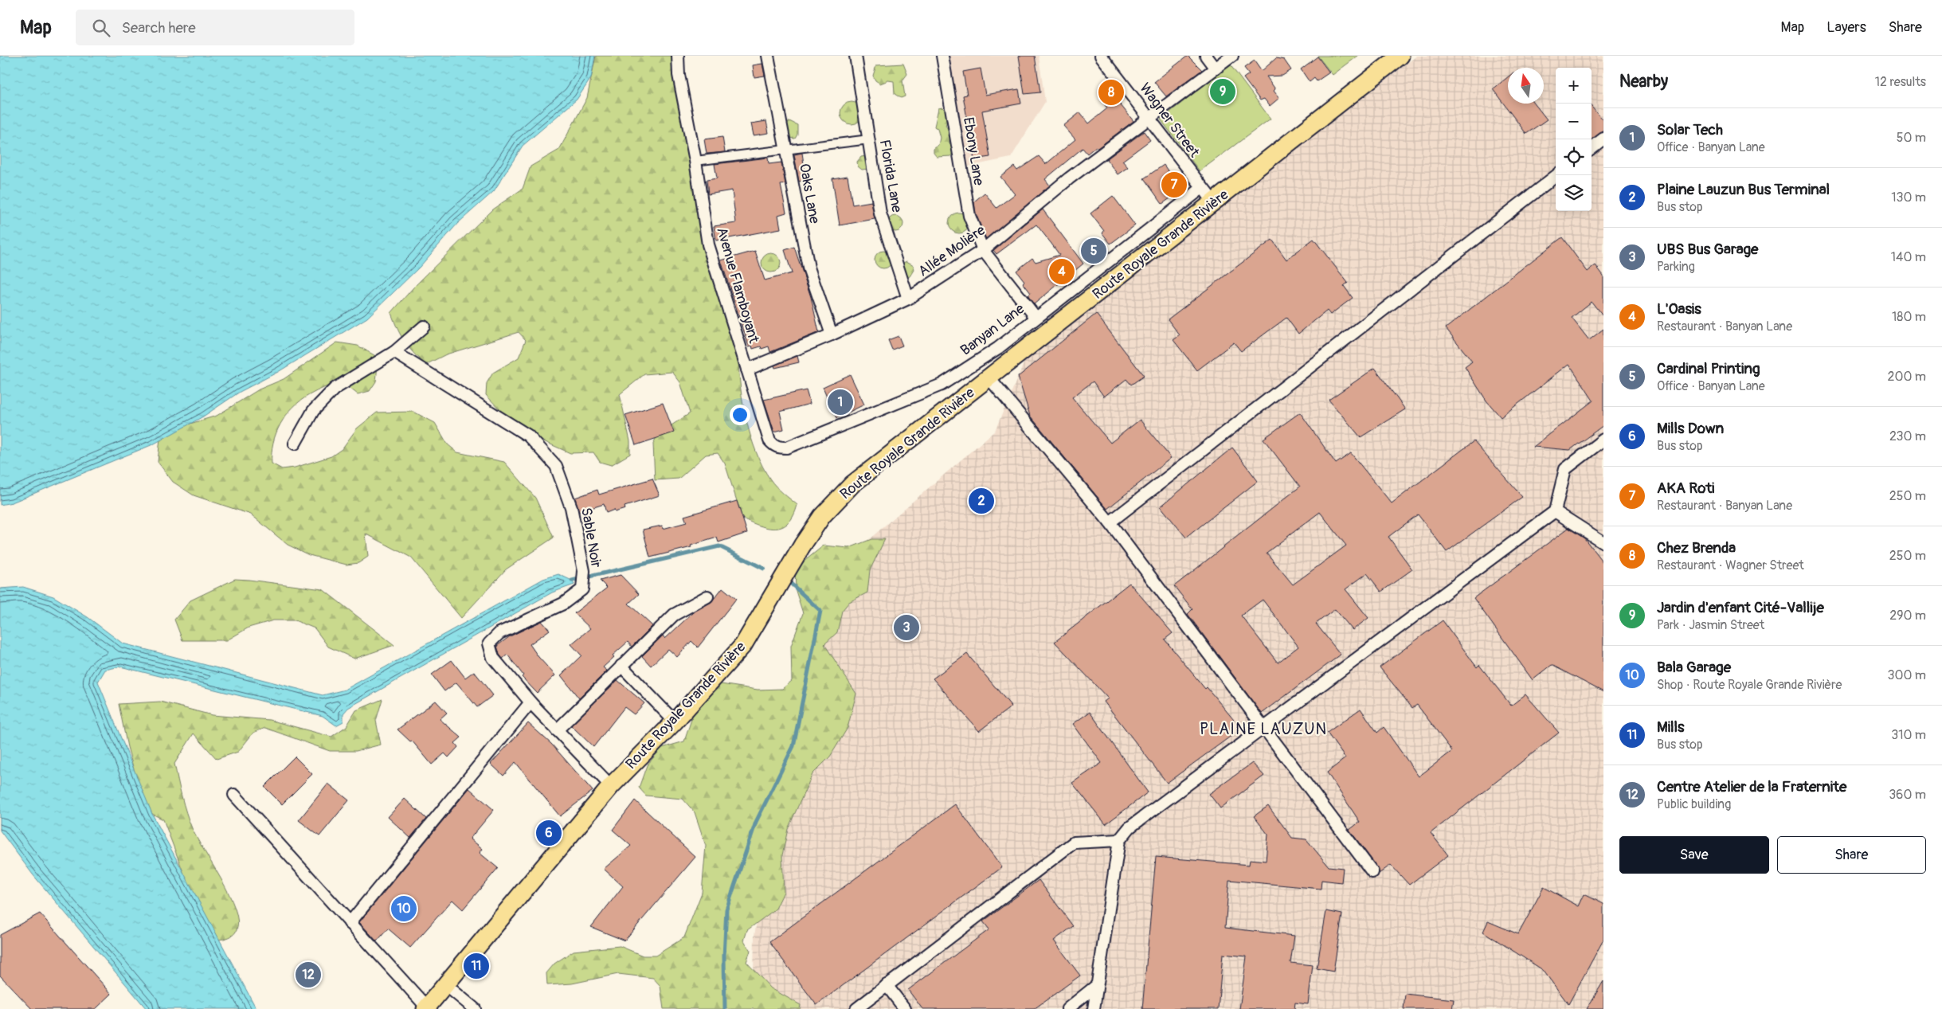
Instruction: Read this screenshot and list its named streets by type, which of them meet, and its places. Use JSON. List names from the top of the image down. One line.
{"streets":{"main road":["Route Royale Grande Rivière"],"street":["Wagner Street","Ebony Lane","Florida Lane","Oaks Lane","Allée Molière","Avenue Flamboyant","Banyan Lane","Sable Noir"]},"crossings":[["Wagner Street","Route Royale Grande Rivière"],["Wagner Street","Allée Molière"],["Wagner Street","Banyan Lane"],["Ebony Lane","Allée Molière"],["Ebony Lane","Banyan Lane"],["Florida Lane","Allée Molière"],["Oaks Lane","Allée Molière"],["Route Royale Grande Rivière","Sable Noir"],["Allée Molière","Avenue Flamboyant"],["Avenue Flamboyant","Banyan Lane"]],"districts":["PLAINE LAUZUN"],"north":"top","page":{"header":"Map","search":"Search here","nav":["Map","Layers","Share"],"heading":["Nearby","12 results"],"map_buttons":["+","−"],"pins":["9","8","7","5","4","1","2","3","6","10","11","12"],"list":[{"mark":"1","name":"Solar Tech","note":"Office · Banyan Lane","value":"50 m"},{"mark":"2","name":"Plaine Lauzun Bus Terminal","note":"Bus stop","value":"130 m"},{"mark":"3","name":"UBS Bus Garage","note":"Parking","value":"140 m"},{"mark":"4","name":"L'Oasis","note":"Restaurant · Banyan Lane","value":"180 m"},{"mark":"5","name":"Cardinal Printing","note":"Office · Banyan Lane","value":"200 m"},{"mark":"6","name":"Mills Down","note":"Bus stop","value":"230 m"},{"mark":"7","name":"AKA Roti","note":"Restaurant · Banyan Lane","value":"250 m"},{"mark":"8","name":"Chez Brenda","note":"Restaurant · Wagner Street","value":"250 m"},{"mark":"9","name":"Jardin d'enfant Cité-Vallije","note":"Park · Jasmin Street","value":"290 m"},{"mark":"10","name":"Bala Garage","note":"Shop · Route Royale Grande Rivière","value":"300 m"},{"mark":"11","name":"Mills","note":"Bus stop","value":"310 m"},{"mark":"12","name":"Centre Atelier de la Fraternite","note":"Public building","value":"360 m"}],"buttons":["Save","Share"]}}
